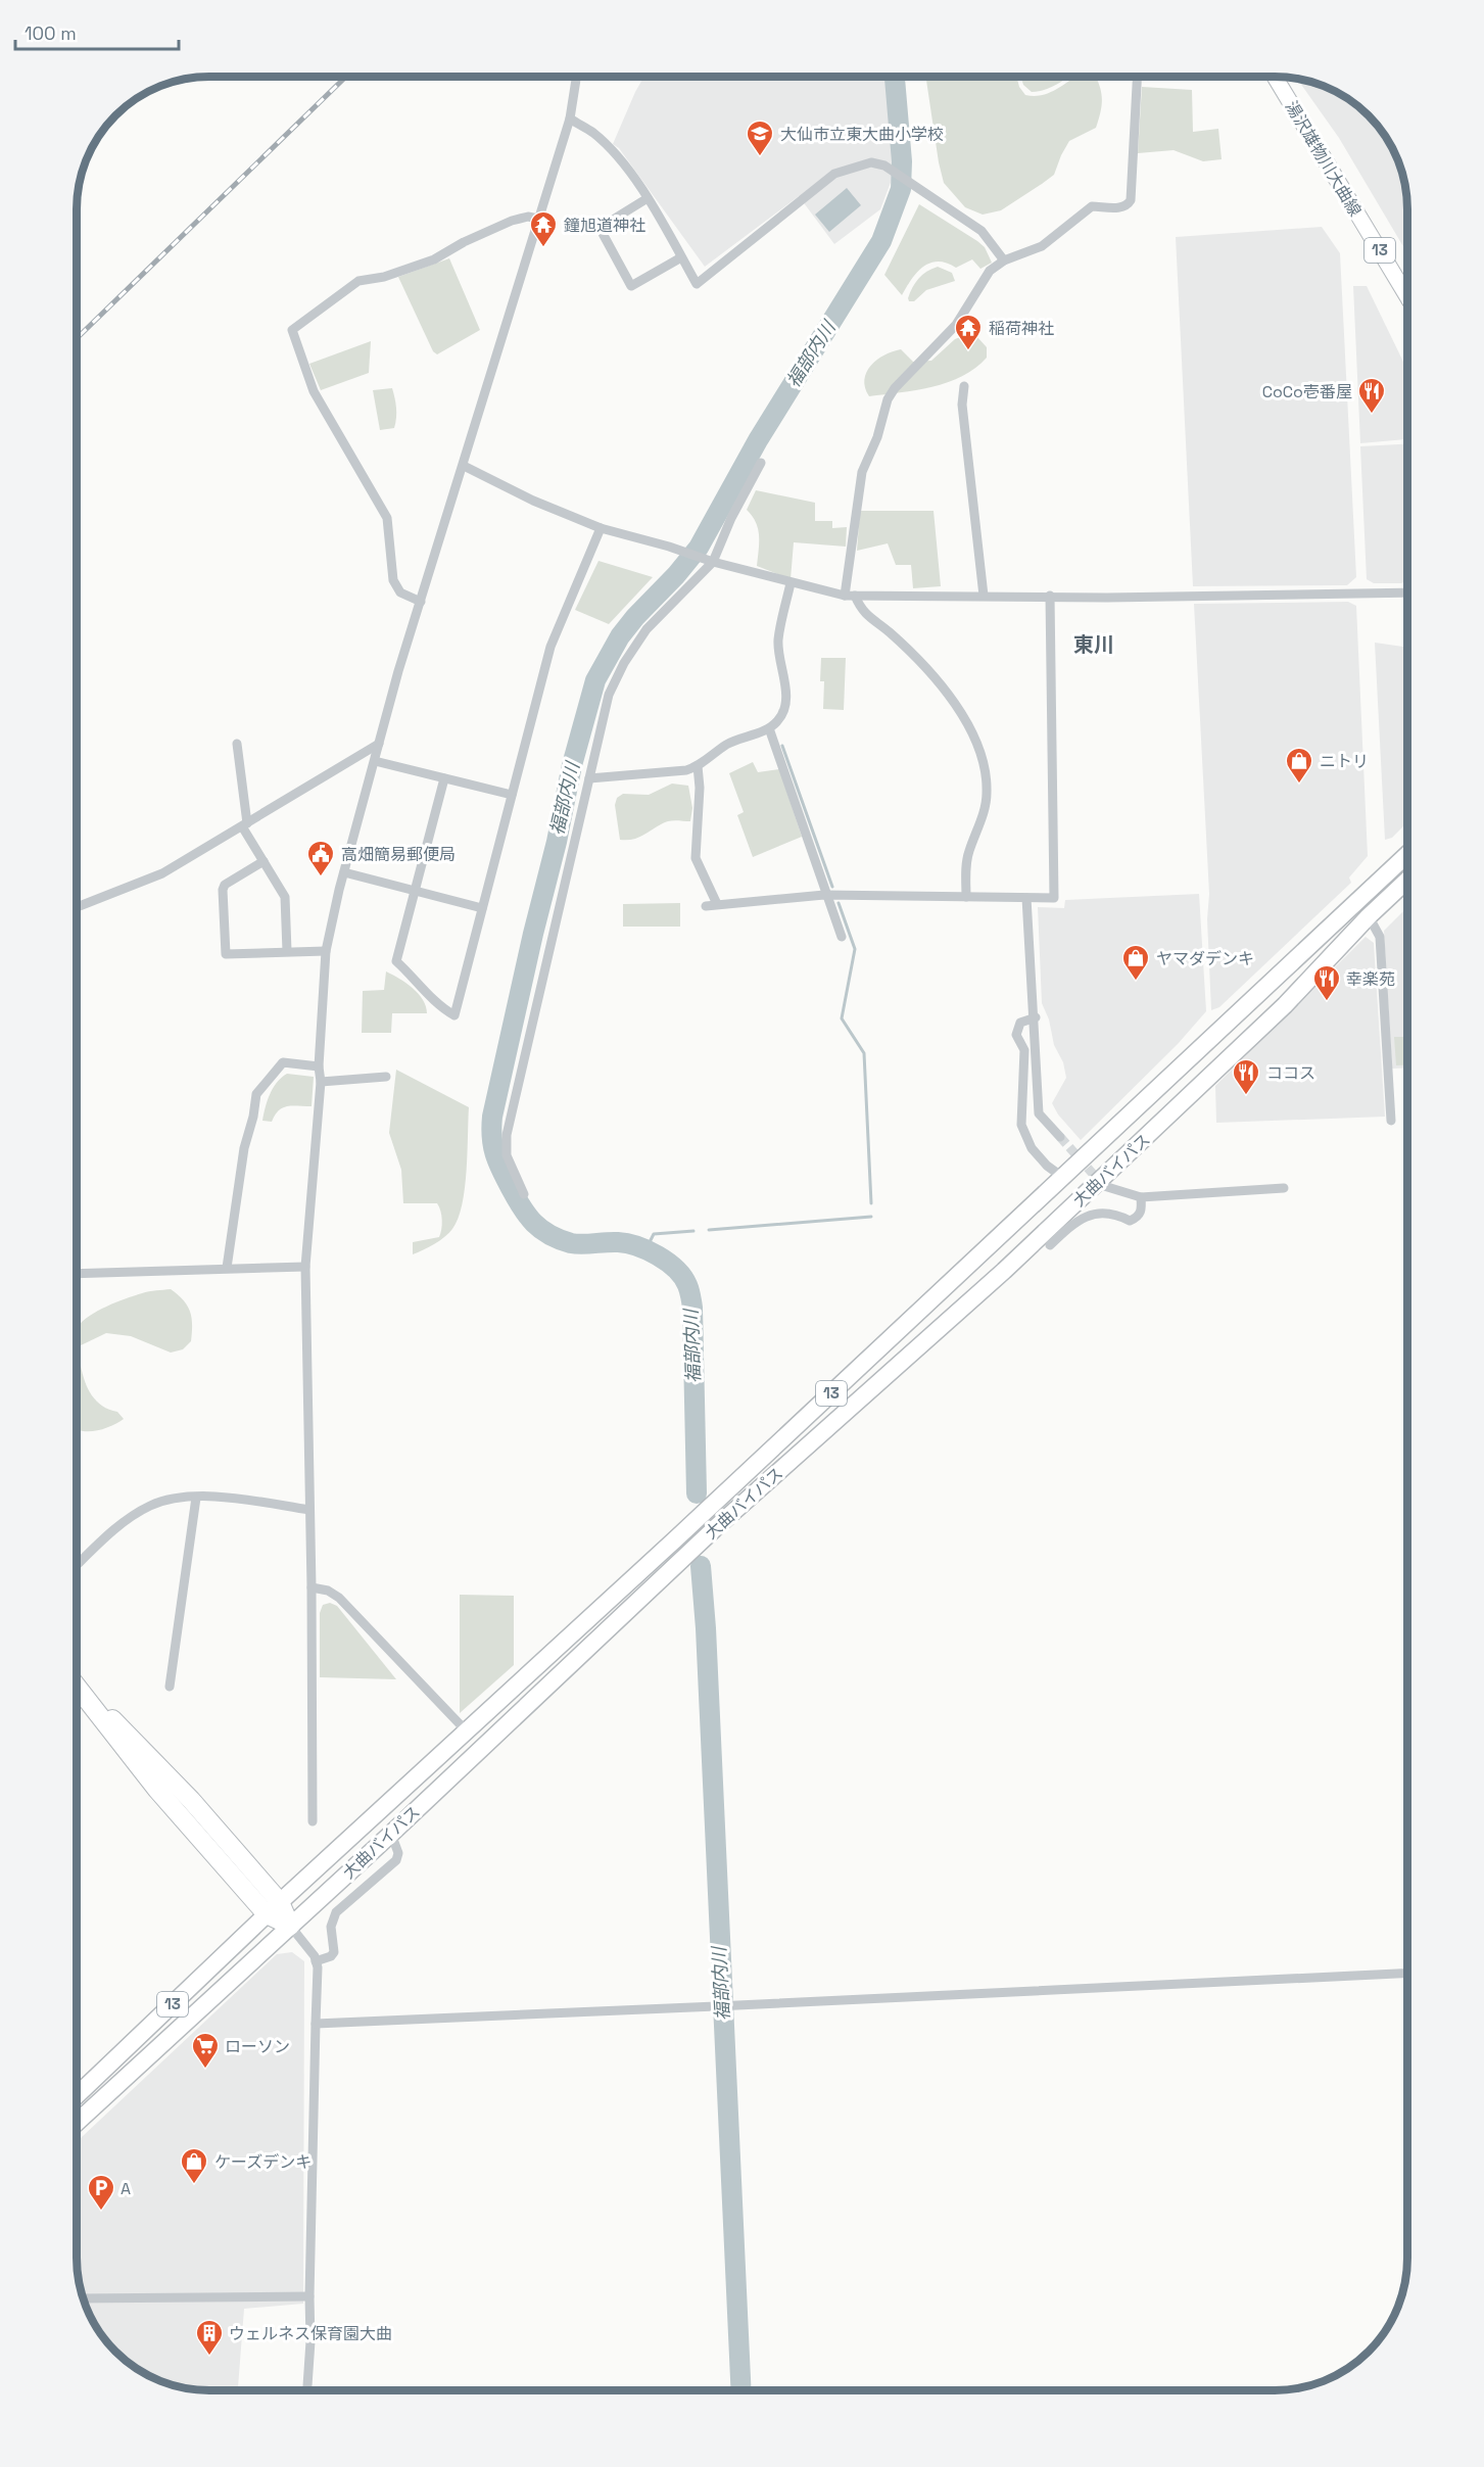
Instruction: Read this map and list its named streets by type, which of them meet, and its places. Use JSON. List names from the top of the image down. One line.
{"streets":{"highway":["13","大曲バイパス"],"main road":["湯沢雄物川大曲線"]},"districts":["東川"],"water":["福部内川"],"places":{"school or university":["大仙市立東大曲小学校"],"temple":["鐘旭道神社","稲荷神社"],"restaurant":["CoCo壱番屋","幸楽苑","ココス"],"shop":["ニトリ","ヤマダデンキ","ケーズデンキ"],"public building":["高畑簡易郵便局"],"supermarket":["ローソン"],"parking":["A"],"building":["ウェルネス保育園大曲"]},"scale_bar":"100 m"}
